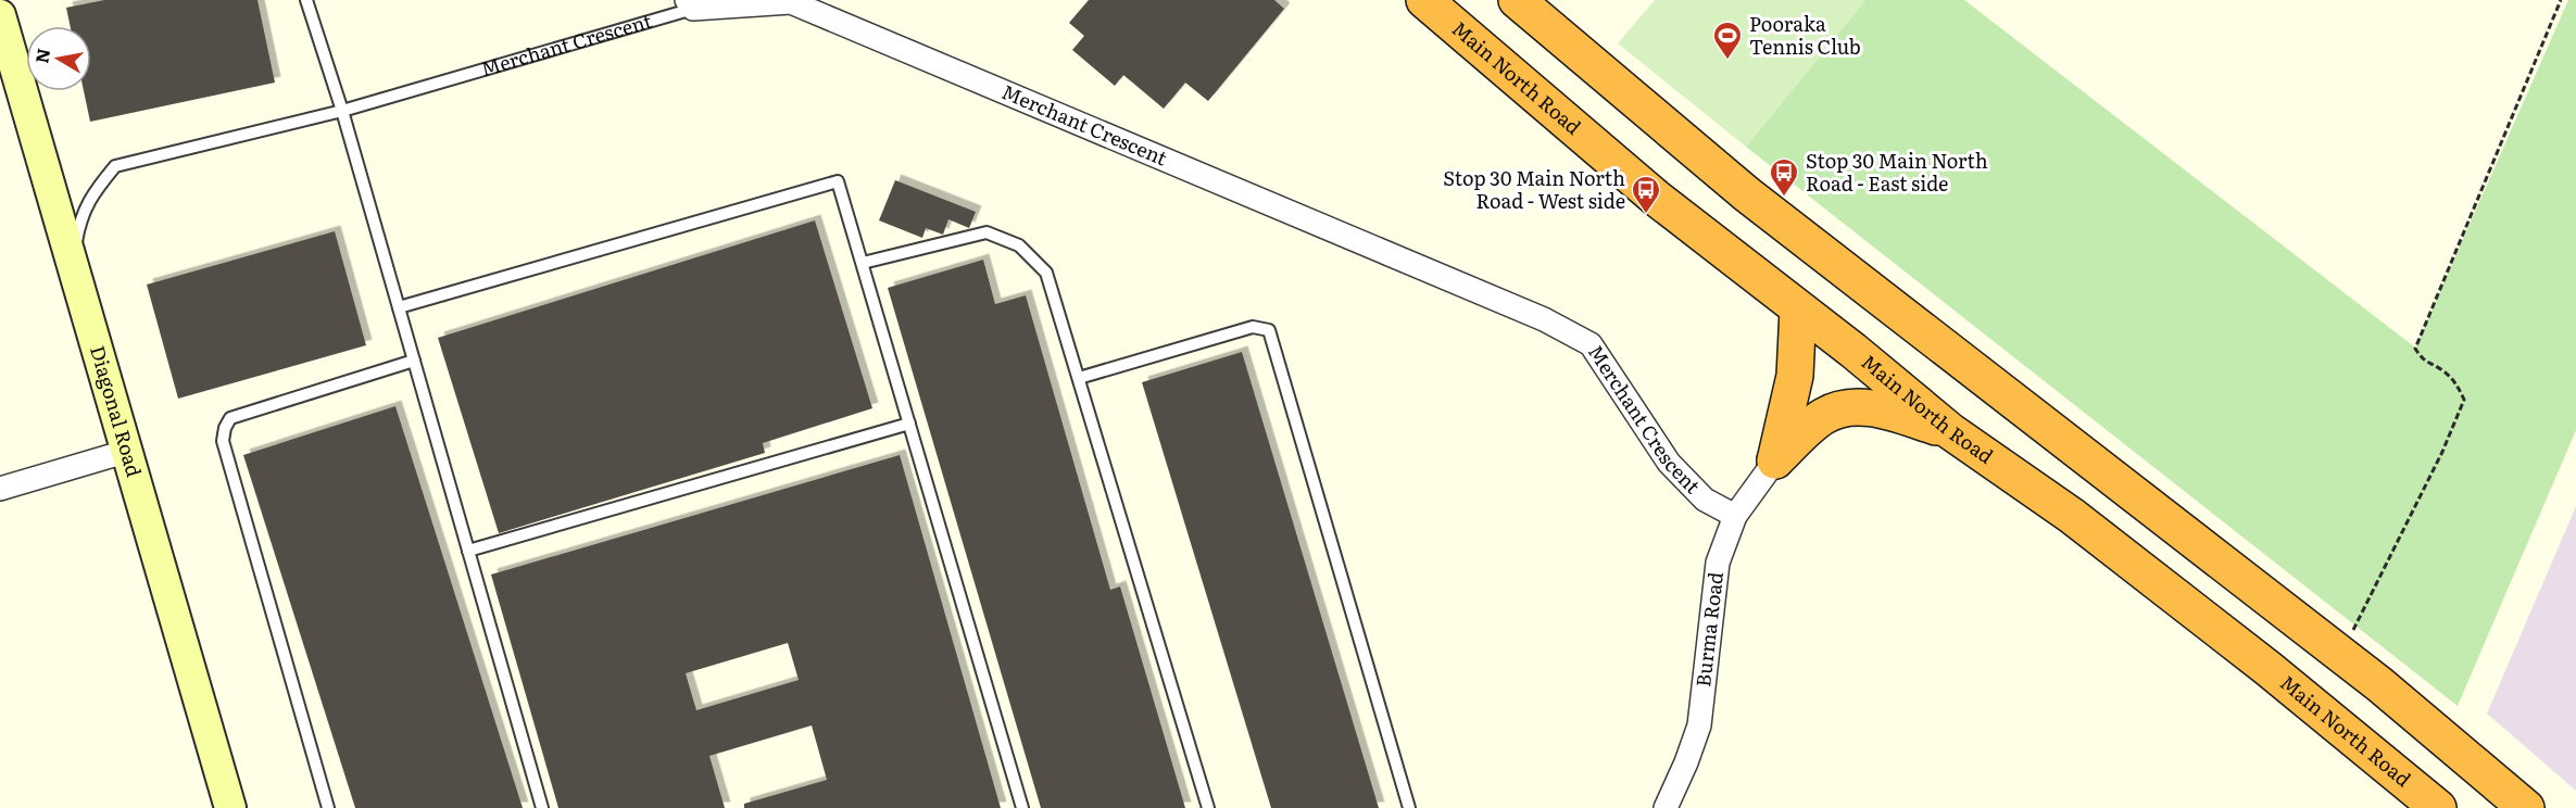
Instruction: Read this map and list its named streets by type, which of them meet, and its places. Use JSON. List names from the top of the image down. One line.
{"streets":{"highway":["Main North Road"],"street":["Merchant Crescent","Diagonal Road","Burma Road"]},"crossings":[["Merchant Crescent","Diagonal Road"],["Merchant Crescent","Burma Road"]],"places":{"sports":["Pooraka Tennis Club"],"bus stop":["Stop 30 Main North Road - East side","Stop 30 Main North Road - West side"]},"north":"left"}
